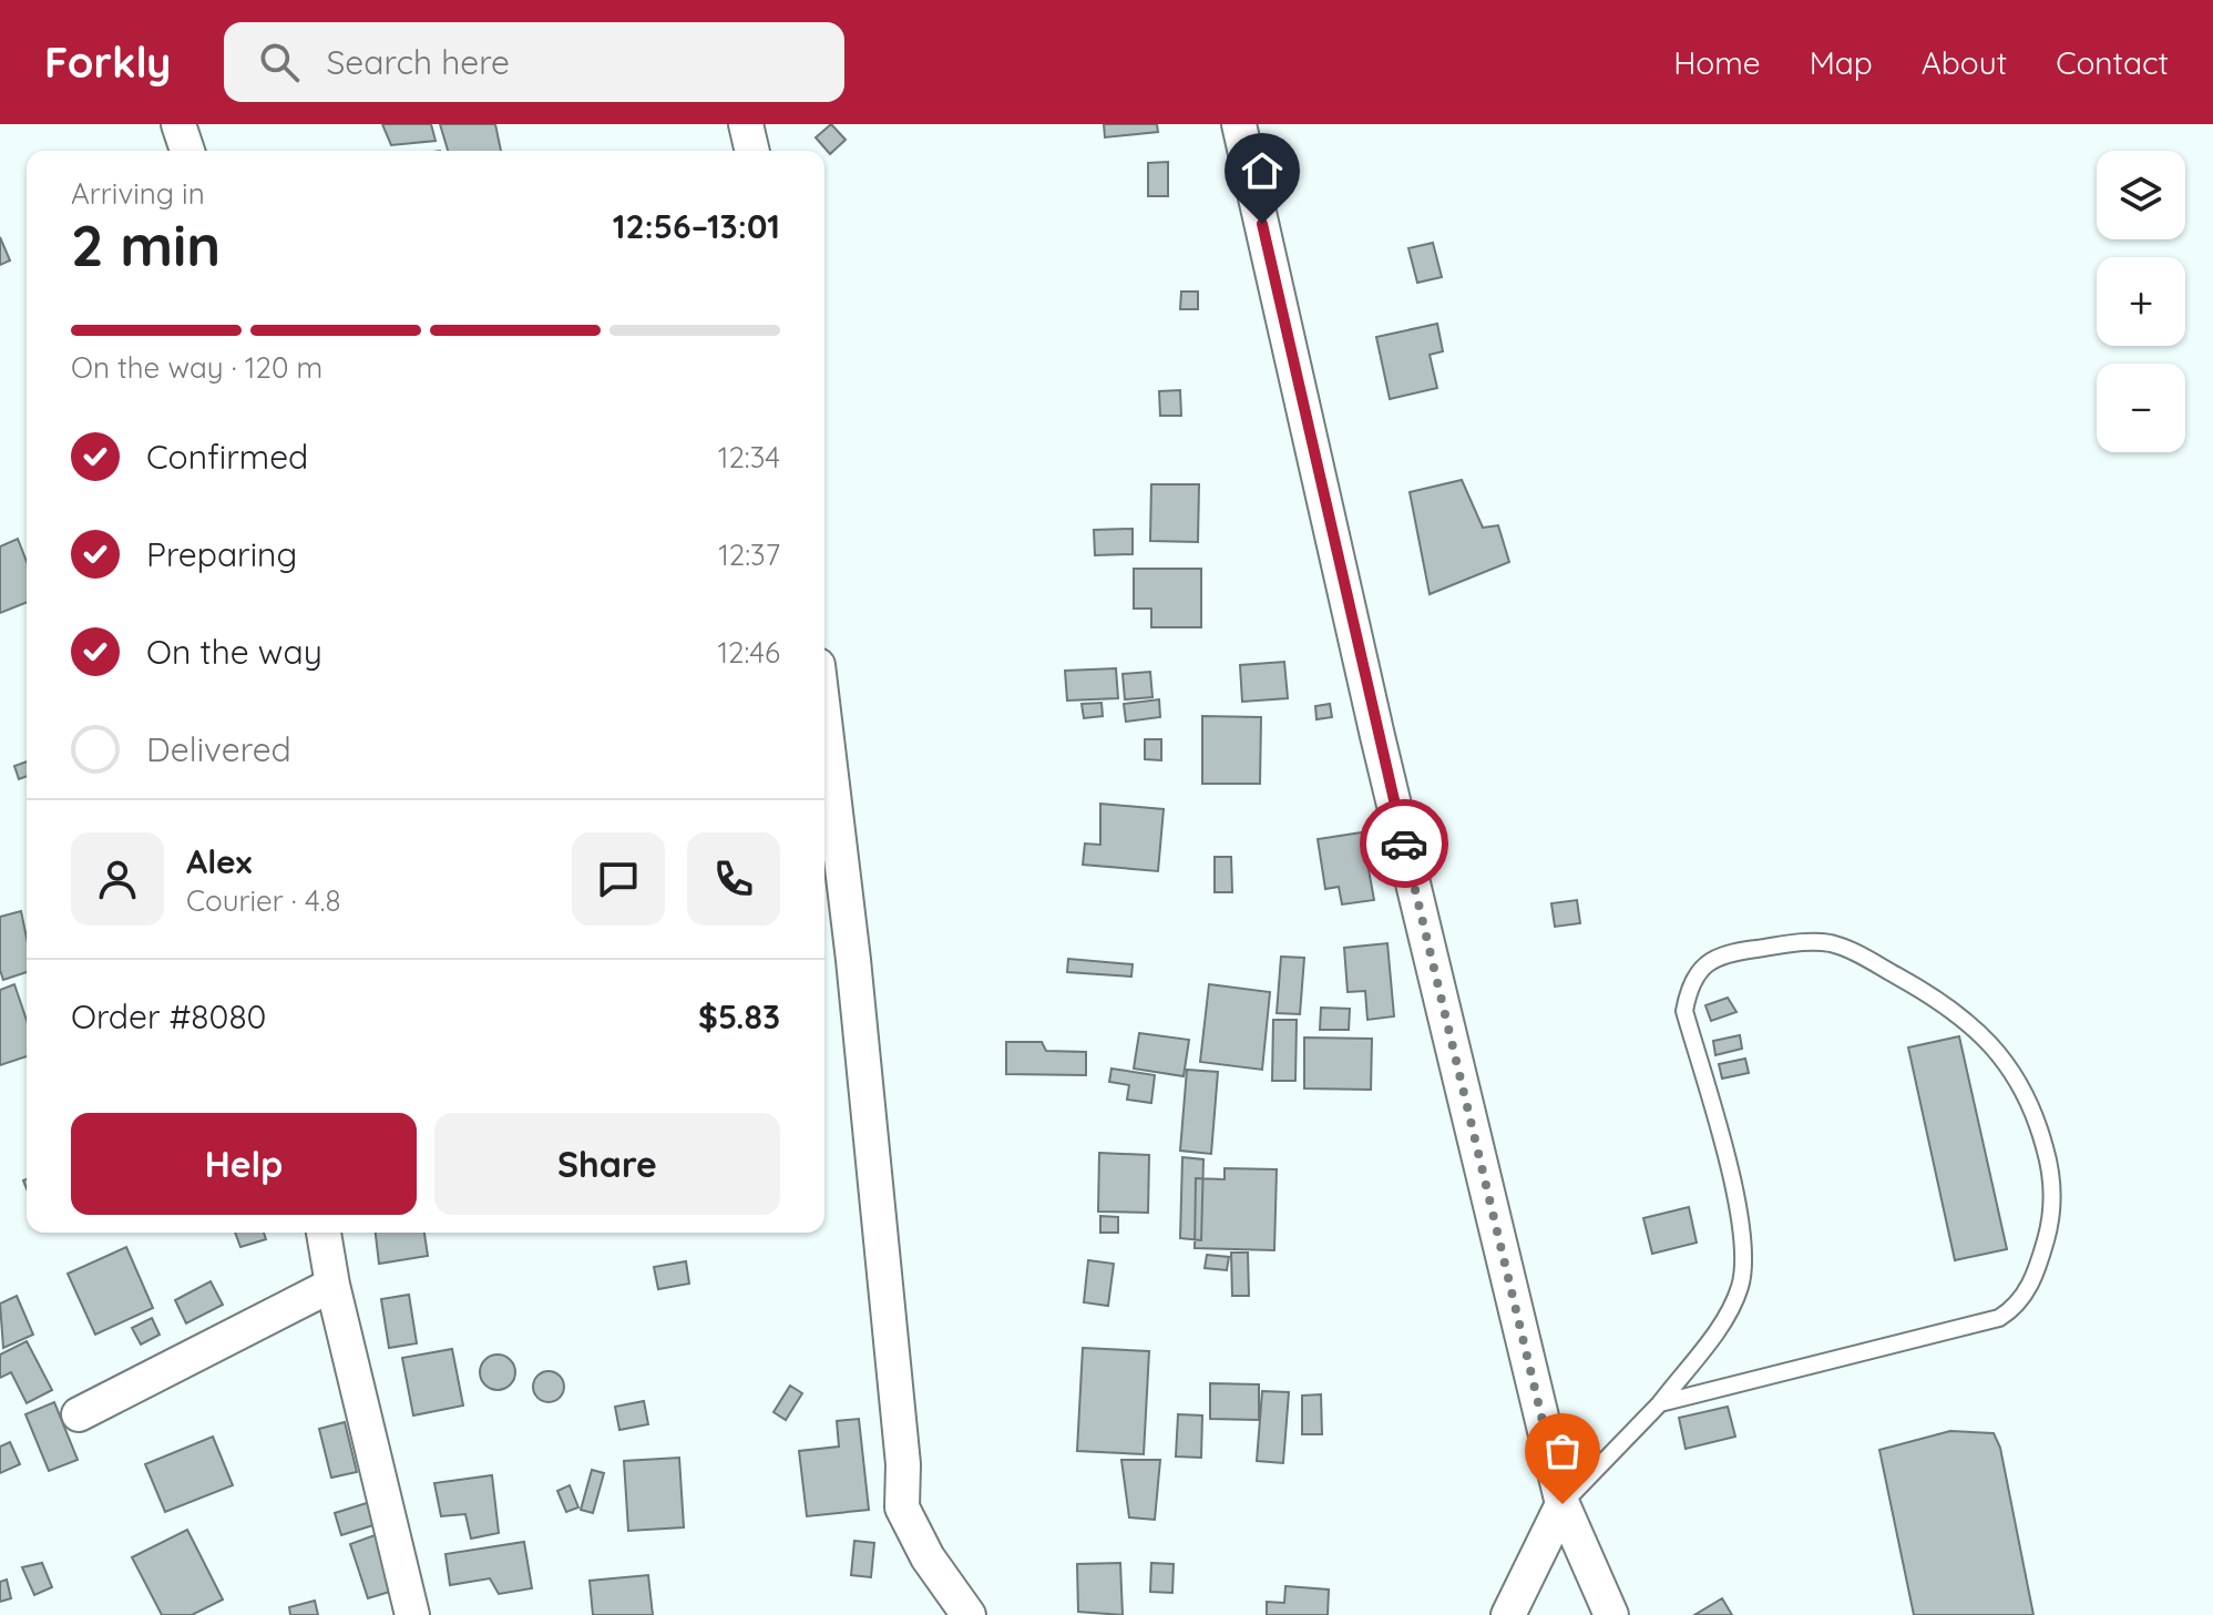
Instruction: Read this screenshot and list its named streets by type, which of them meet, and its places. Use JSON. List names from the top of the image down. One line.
{"page":{"header":"Forkly","search":"Search here","nav":["Home","Map","About","Contact"],"map_buttons":["+","−"],"heading":["2 min","Arriving in","12:56–13:01"],"panel":["Alex","Courier · 4.8","Order #8080","$5.83"],"bar":"On the way · 120 m","list":[["Confirmed","12:34"],["Preparing","12:37"],["On the way","12:46"],"Delivered"],"buttons":["Help","Share"]}}
